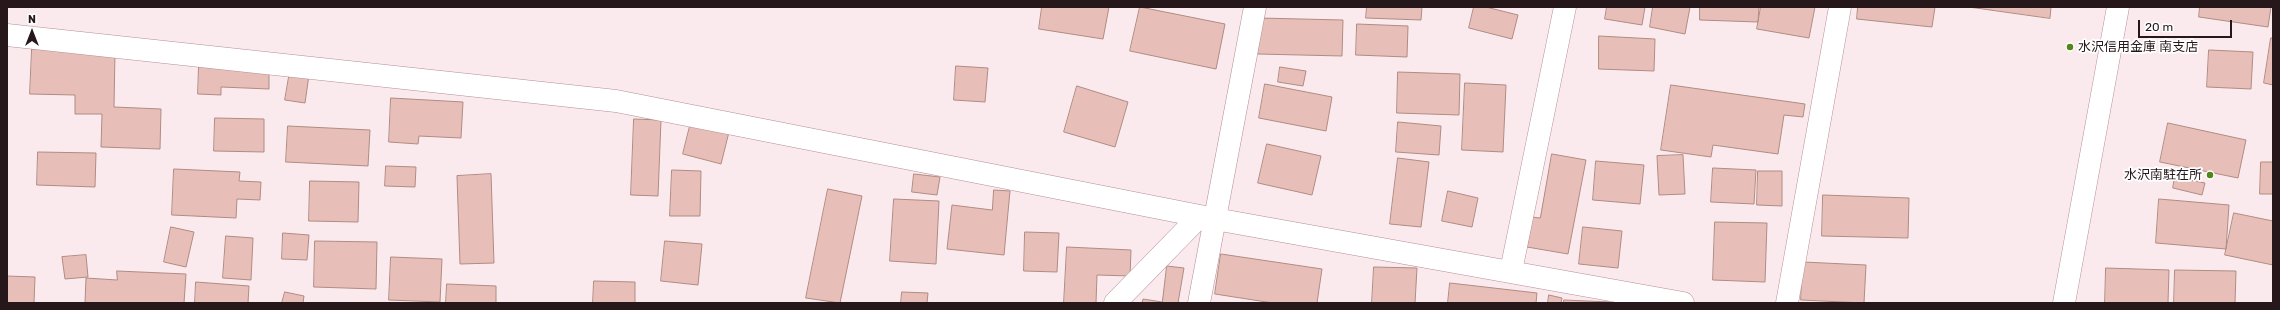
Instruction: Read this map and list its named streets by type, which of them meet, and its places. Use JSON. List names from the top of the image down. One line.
{"places":["水沢信用金庫 南支店","水沢南駐在所"],"scale_bar":"20 m","north":"top"}
